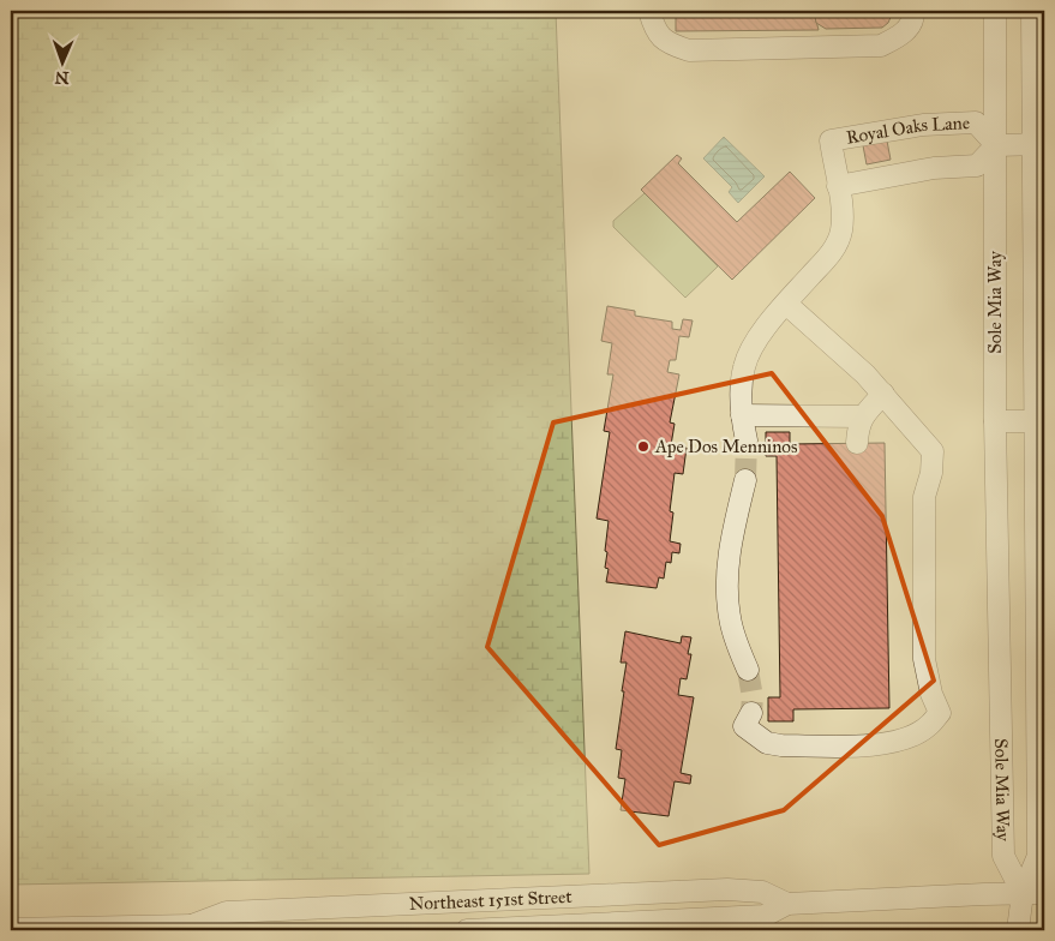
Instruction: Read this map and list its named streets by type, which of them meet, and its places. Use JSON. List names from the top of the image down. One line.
{"streets":{"street":["Royal Oaks Lane","Sole Mia Way","Northeast 151st Street"]},"crossings":[["Royal Oaks Lane","Sole Mia Way"],["Sole Mia Way","Northeast 151st Street"]],"places":["Ape Dos Menninos"],"north":"bottom"}
